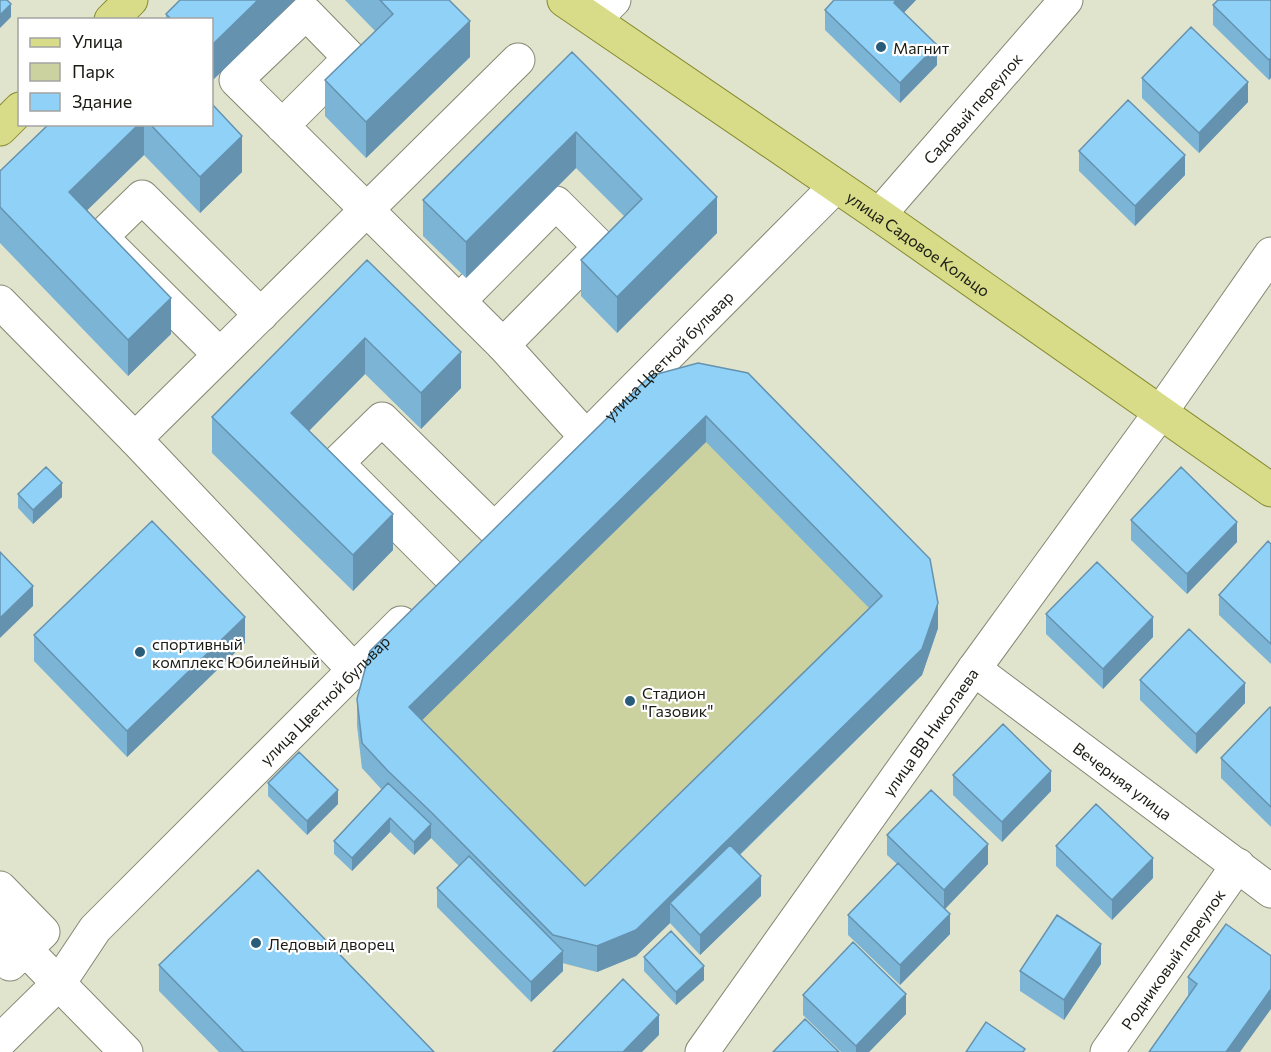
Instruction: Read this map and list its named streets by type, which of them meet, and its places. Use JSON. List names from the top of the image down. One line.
{"streets":{"main road":["улица Садовое Кольцо"],"street":["Садовый переулок","улица Цветной бульвар","улица ВВ Николаева","Вечерняя улица","Родниковый переулок"]},"crossings":[["Садовый переулок","улица Садовое Кольцо"],["улица Садовое Кольцо","улица Цветной бульвар"],["улица Садовое Кольцо","улица ВВ Николаева"],["улица ВВ Николаева","Вечерняя улица"],["Вечерняя улица","Родниковый переулок"]],"places":["Магнит","спортивный комплекс Юбилейный","Стадион \"Газовик\"","Ледовый дворец"],"legend":["Улица","Парк","Здание"]}
